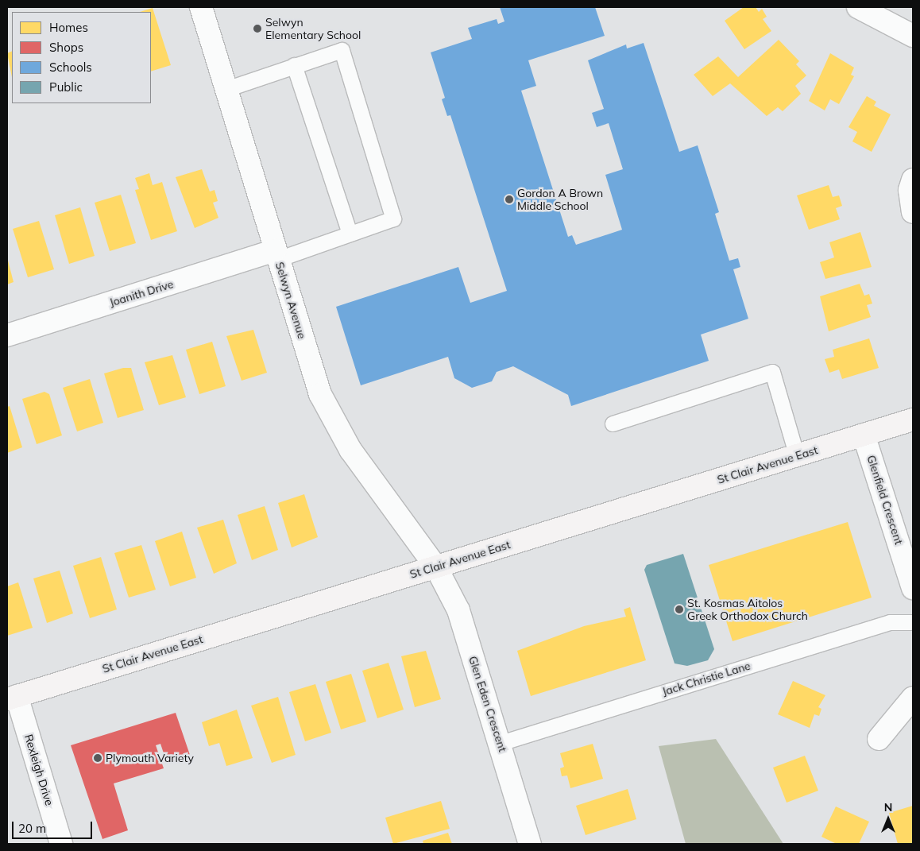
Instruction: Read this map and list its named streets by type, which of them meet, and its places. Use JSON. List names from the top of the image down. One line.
{"streets":{"main road":["St Clair Avenue East"],"street":["Joanith Drive","Selwyn Avenue","Glenfield Crescent","Glen Eden Crescent","Rexleigh Drive"],"lane":["Jack Christie Lane"]},"crossings":[["Joanith Drive","Selwyn Avenue"],["Selwyn Avenue","St Clair Avenue East"],["Selwyn Avenue","Glen Eden Crescent"],["St Clair Avenue East","Glenfield Crescent"],["St Clair Avenue East","Glen Eden Crescent"],["St Clair Avenue East","Rexleigh Drive"],["Jack Christie Lane","Glen Eden Crescent"]],"places":["Selwyn Elementary School","Gordon A Brown Middle School","St. Kosmas Aitolos Greek Orthodox Church","Plymouth Variety"],"legend":["Homes","Shops","Schools","Public"],"scale_bar":"20 m","north":"top"}
